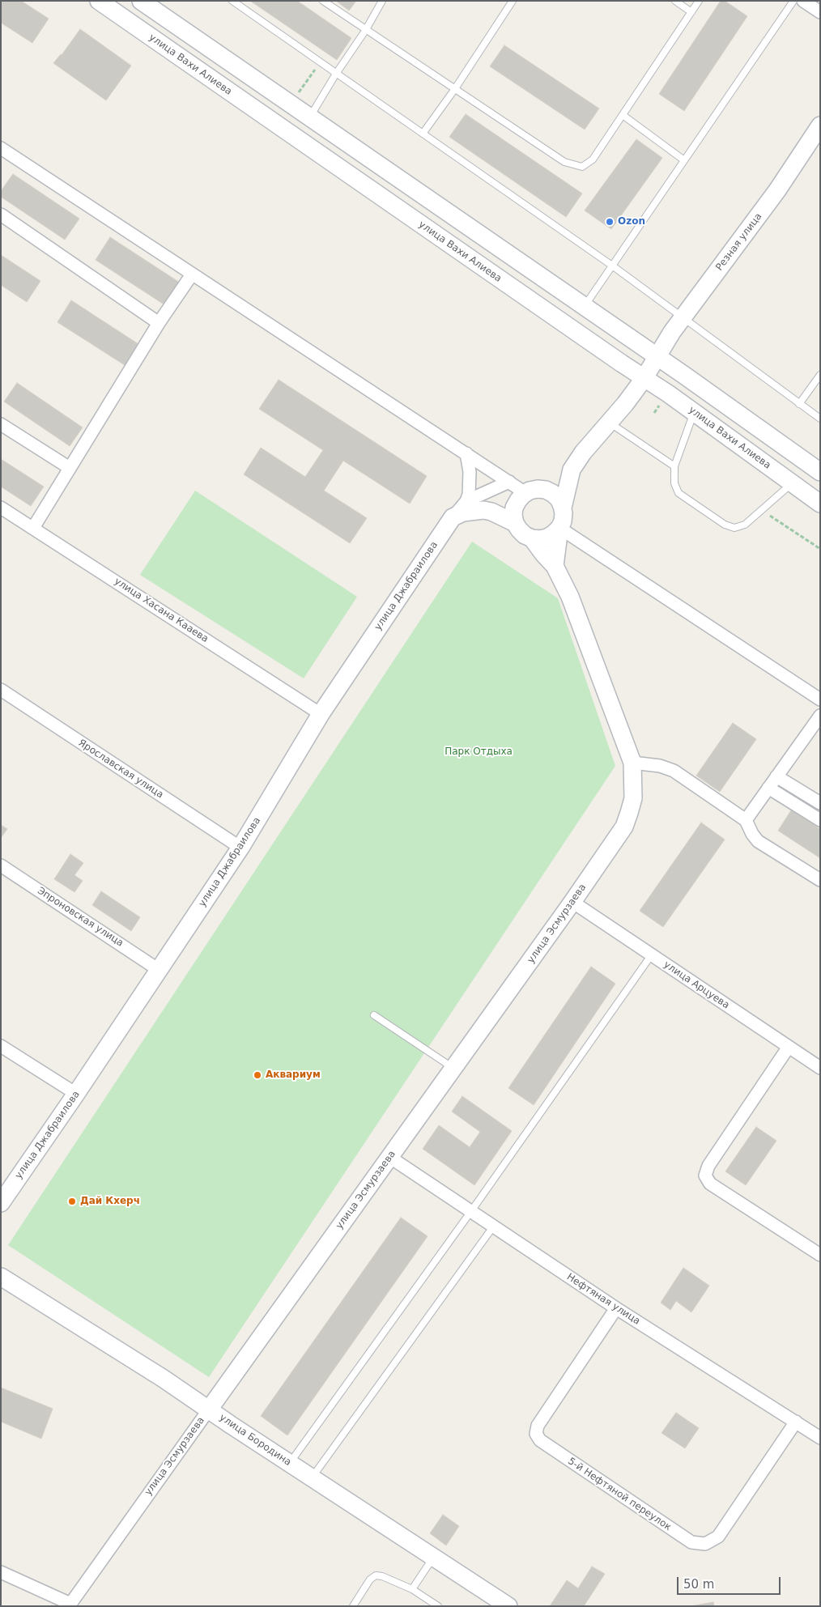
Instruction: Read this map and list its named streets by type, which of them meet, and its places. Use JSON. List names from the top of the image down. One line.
{"streets":{"street":["улица Вахи Алиева","Резная улица","улица Джабраилова","улица Хасана Кааева","Ярославская улица","Эпроновская улица","улица Эсмурзаева","улица Арцуева","Нефтяная улица","улица Бородина","5-й Нефтяной переулок"]},"crossings":[["улица Вахи Алиева","Резная улица"],["улица Джабраилова","улица Хасана Кааева"],["улица Джабраилова","Ярославская улица"],["улица Джабраилова","Эпроновская улица"],["улица Эсмурзаева","улица Арцуева"],["улица Эсмурзаева","Нефтяная улица"],["улица Эсмурзаева","улица Бородина"],["Нефтяная улица","5-й Нефтяной переулок"]],"parks":["Парк Отдыха"],"places":["Ozon","Аквариум","Дай Кхерч"],"scale_bar":"50 m"}
